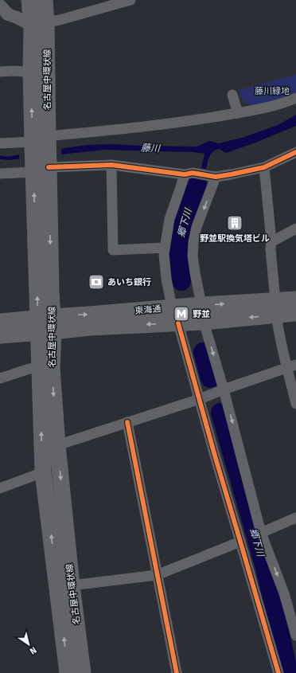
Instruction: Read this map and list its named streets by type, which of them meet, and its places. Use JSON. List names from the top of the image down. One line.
{"streets":{"main road":["名古屋中環状線","東海通"]},"crossings":[["名古屋中環状線","東海通"]],"water":["藤川","郷下川"],"parks":["藤川緑地"],"places":{"building":["野並駅換気塔ビル"],"bank":["あいち銀行"],"metro station":["野並"]},"north":"bottom right"}
